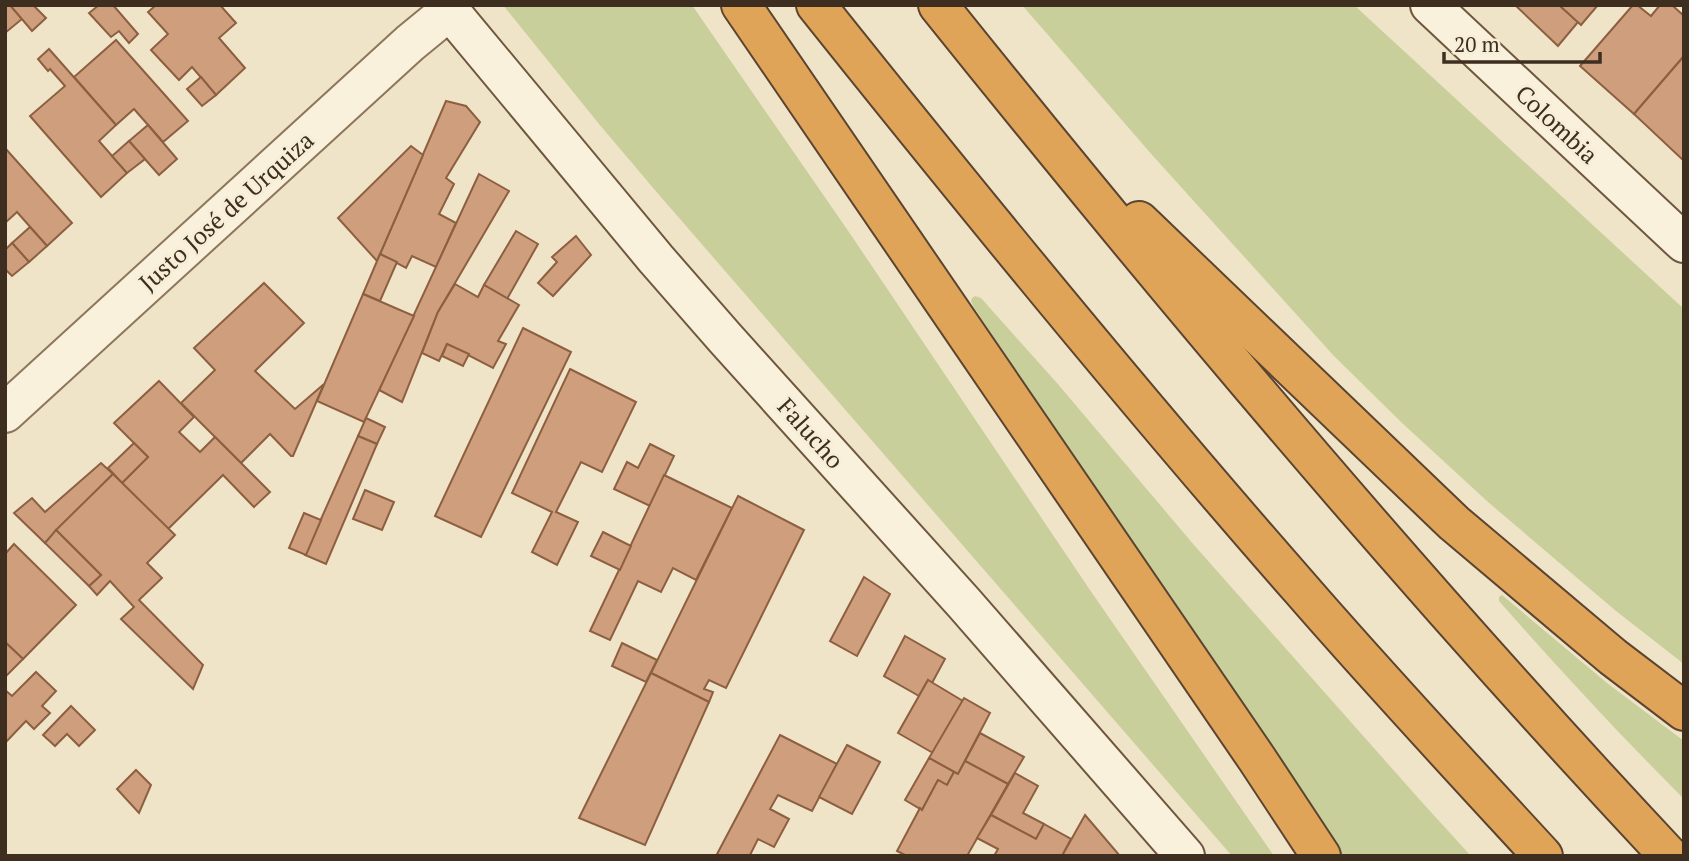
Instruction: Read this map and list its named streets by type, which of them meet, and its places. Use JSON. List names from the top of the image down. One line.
{"streets":{"street":["Colombia","Justo José de Urquiza","Falucho"]},"crossings":[["Justo José de Urquiza","Falucho"]],"scale_bar":"20 m"}
